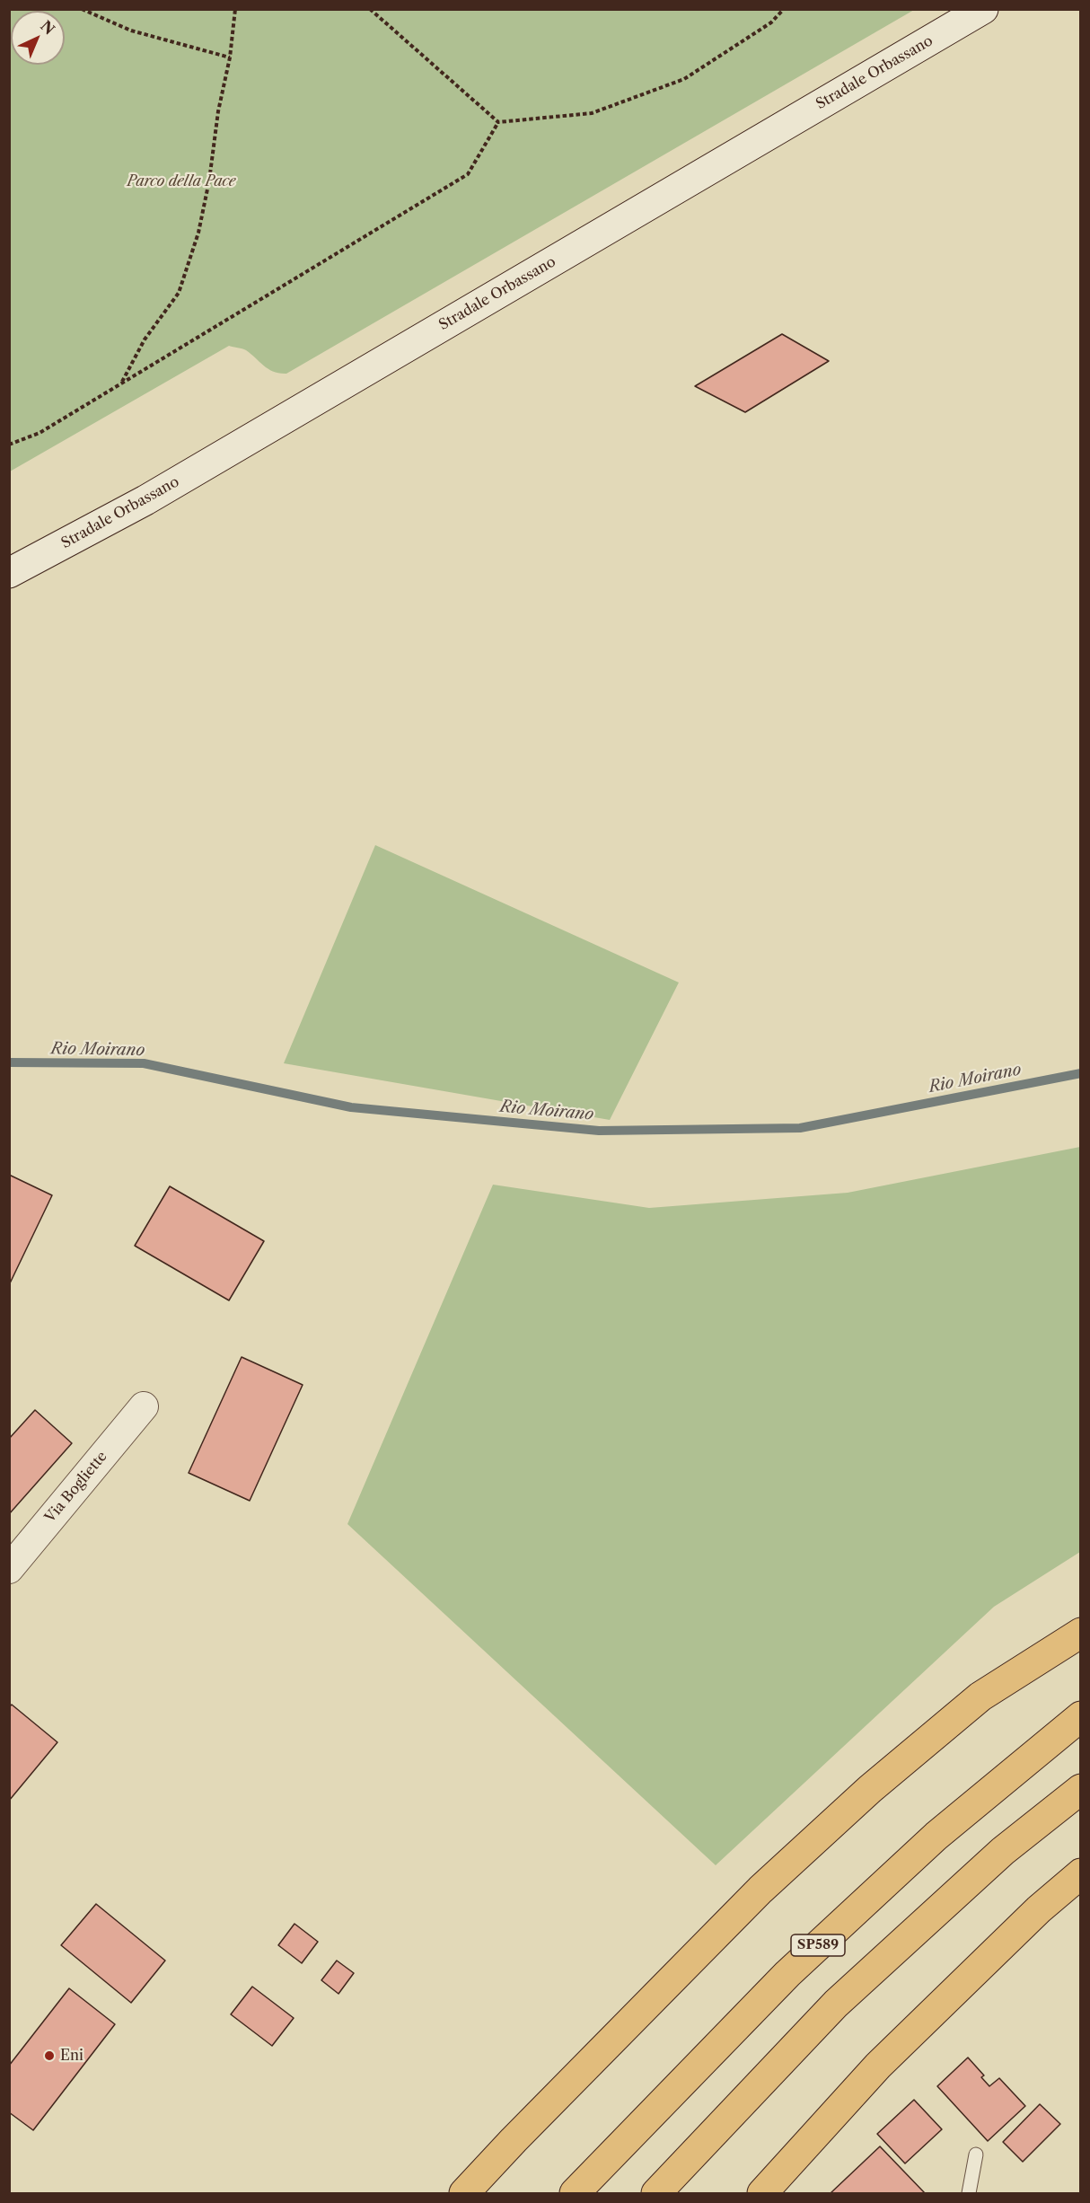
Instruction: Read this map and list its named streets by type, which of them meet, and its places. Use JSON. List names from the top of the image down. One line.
{"streets":{"main road":["SP589"],"street":["Stradale Orbassano","Via Bogliette"]},"water":["Rio Moirano"],"parks":["Parco della Pace"],"places":["Eni"],"north":"top right"}
